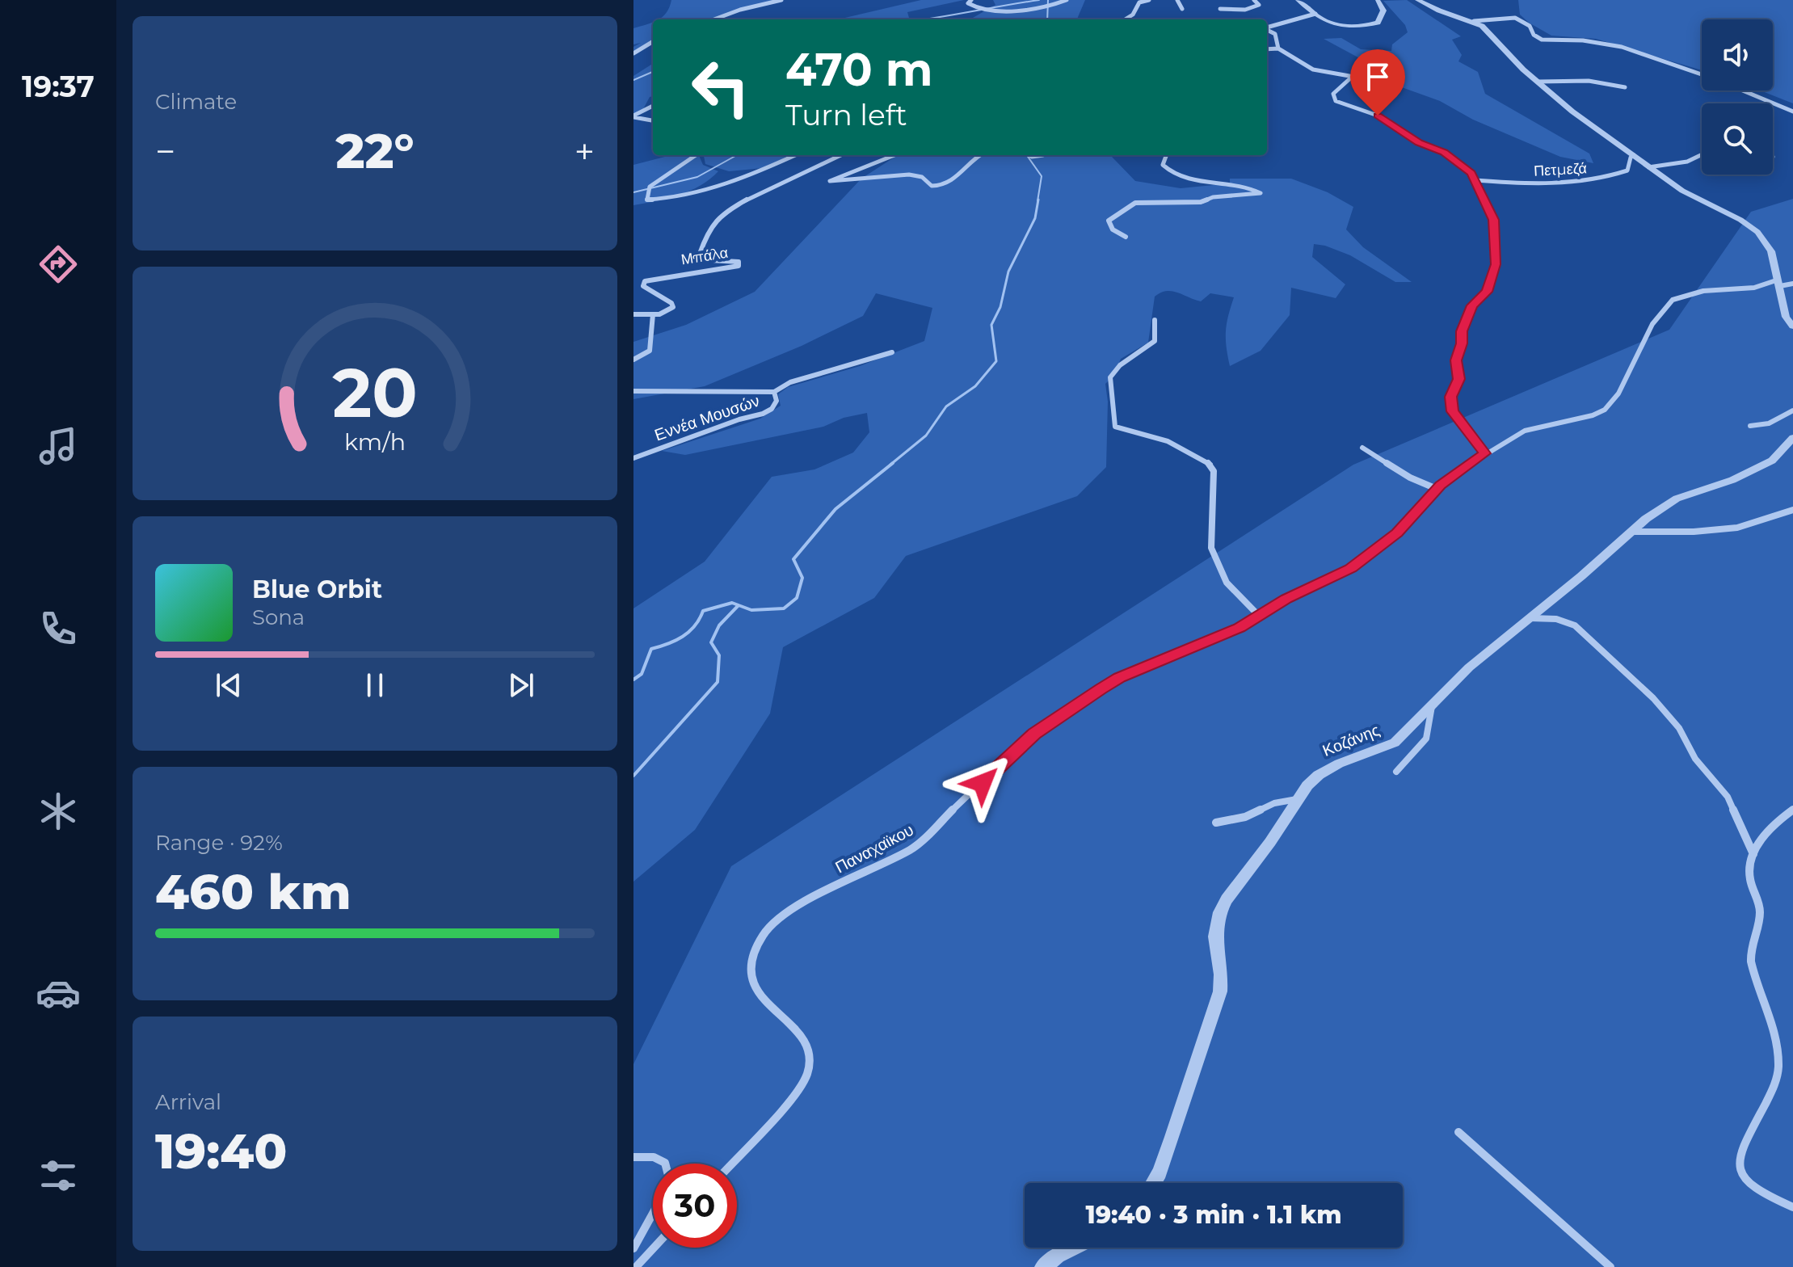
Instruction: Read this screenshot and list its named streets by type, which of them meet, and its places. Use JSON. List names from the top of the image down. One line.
{"streets":{"street":["Πετμεζά","Μπάλα","Εννέα Μουσών","Κοζάνης","Παναχαϊκου"]},"page":{"tabs":"19:37","tile":["Climate",["Range · 92%","460 km"],["Arrival","19:40"]],"turn":["470 m","Turn left"],"heat":["−","22°","+"],"song":["Blue Orbit","Sona"],"limit":"30","trip":"19:40 · 3 min · 1.1 km","gauge":["20","km/h"]}}
